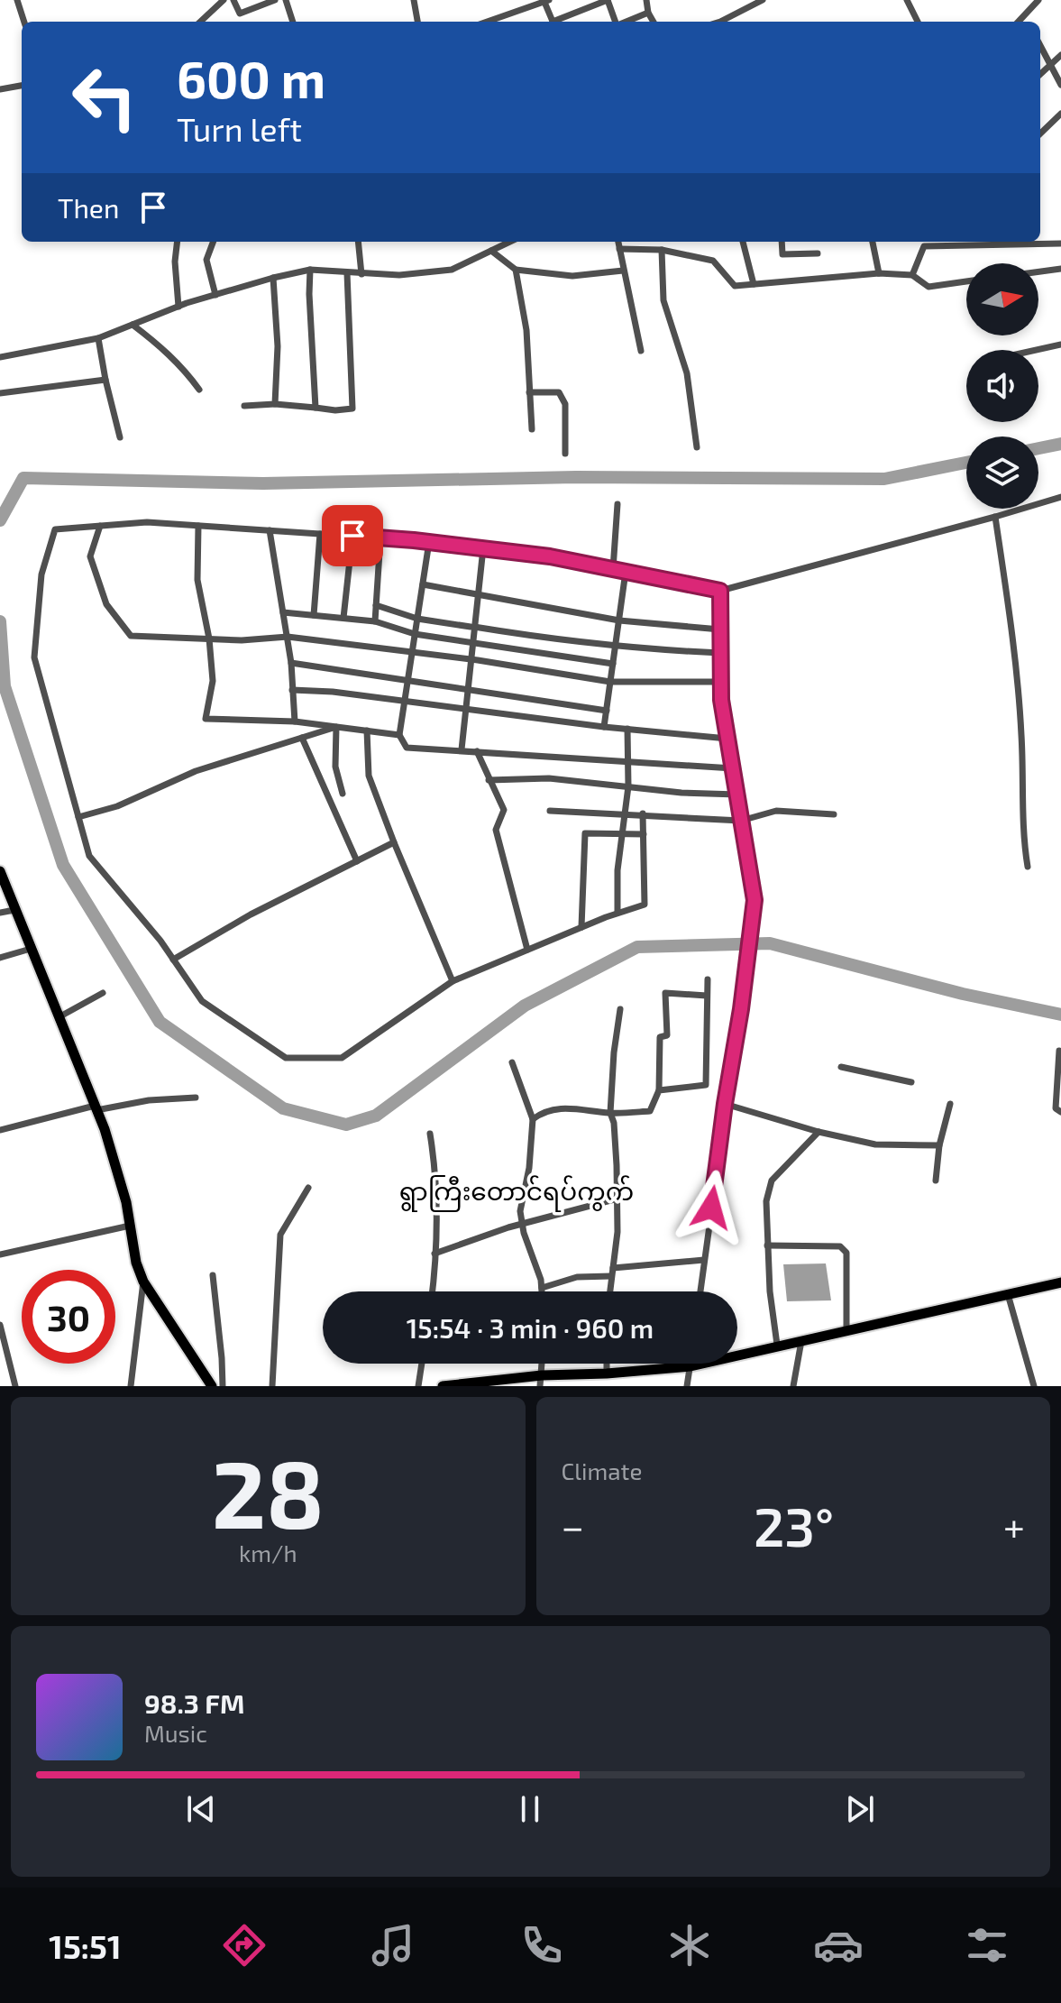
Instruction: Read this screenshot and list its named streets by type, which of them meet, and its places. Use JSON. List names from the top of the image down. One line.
{"districts":["ရွာကြီးတောင်ရပ်ကွက်"],"north":"right","page":{"turn":["600 m","Turn left"],"then":"Then","limit":"30","trip":"15:54 · 3 min · 960 m","tile":[["28","km/h"],"Climate"],"heat":["−","23°","+"],"song":["98.3 FM","Music"],"tabs":"15:51"}}
